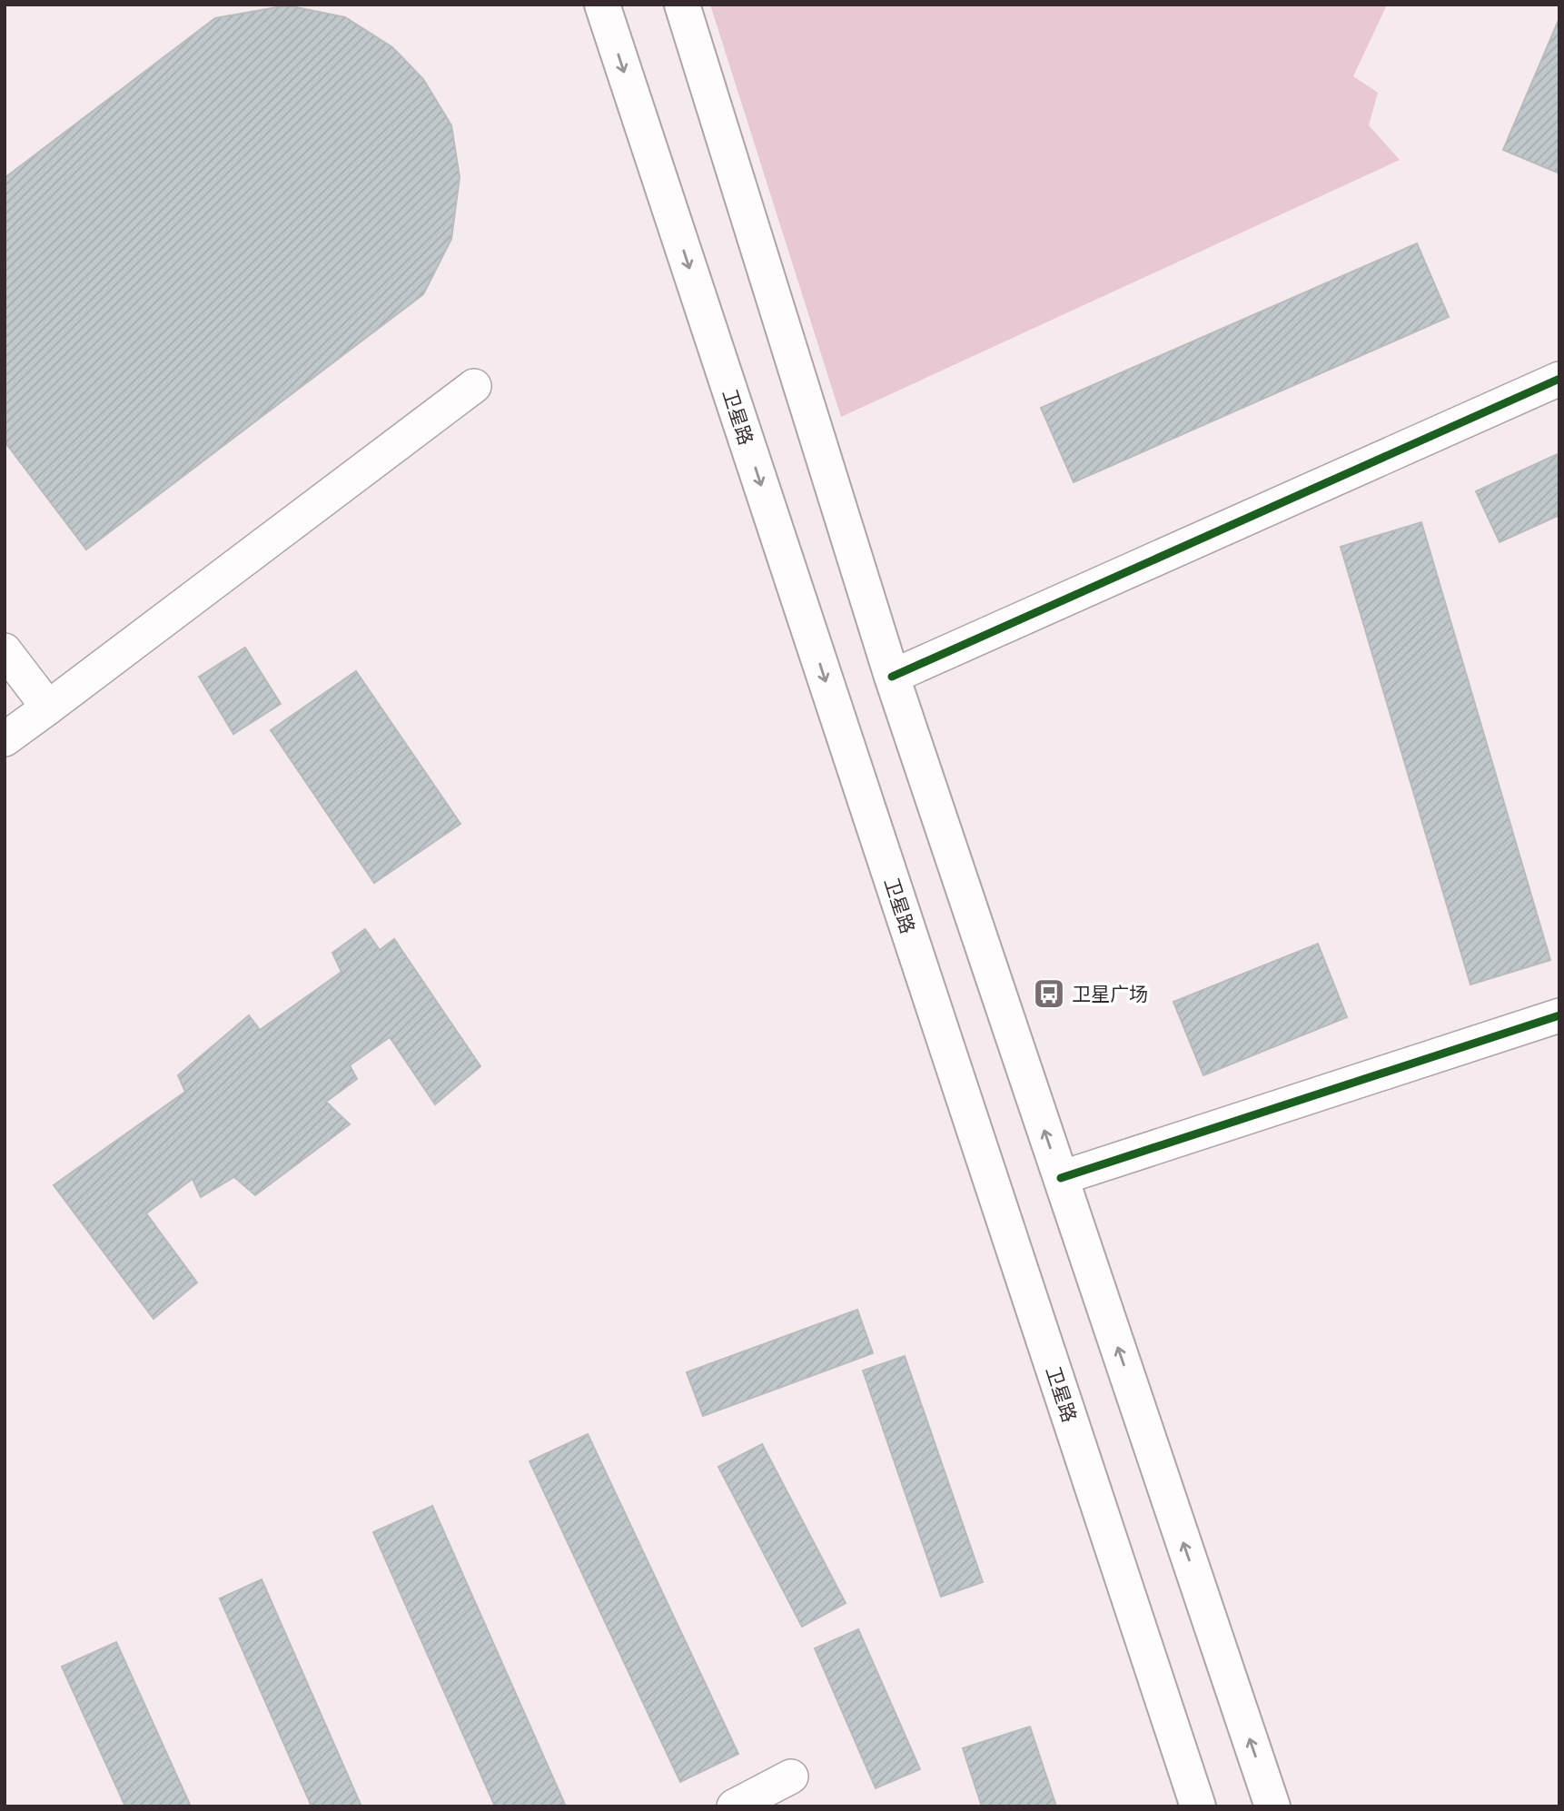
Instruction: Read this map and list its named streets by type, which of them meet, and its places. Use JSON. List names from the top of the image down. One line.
{"streets":{"main road":["卫星路"]},"places":{"bus stop":["卫星广场"]}}
